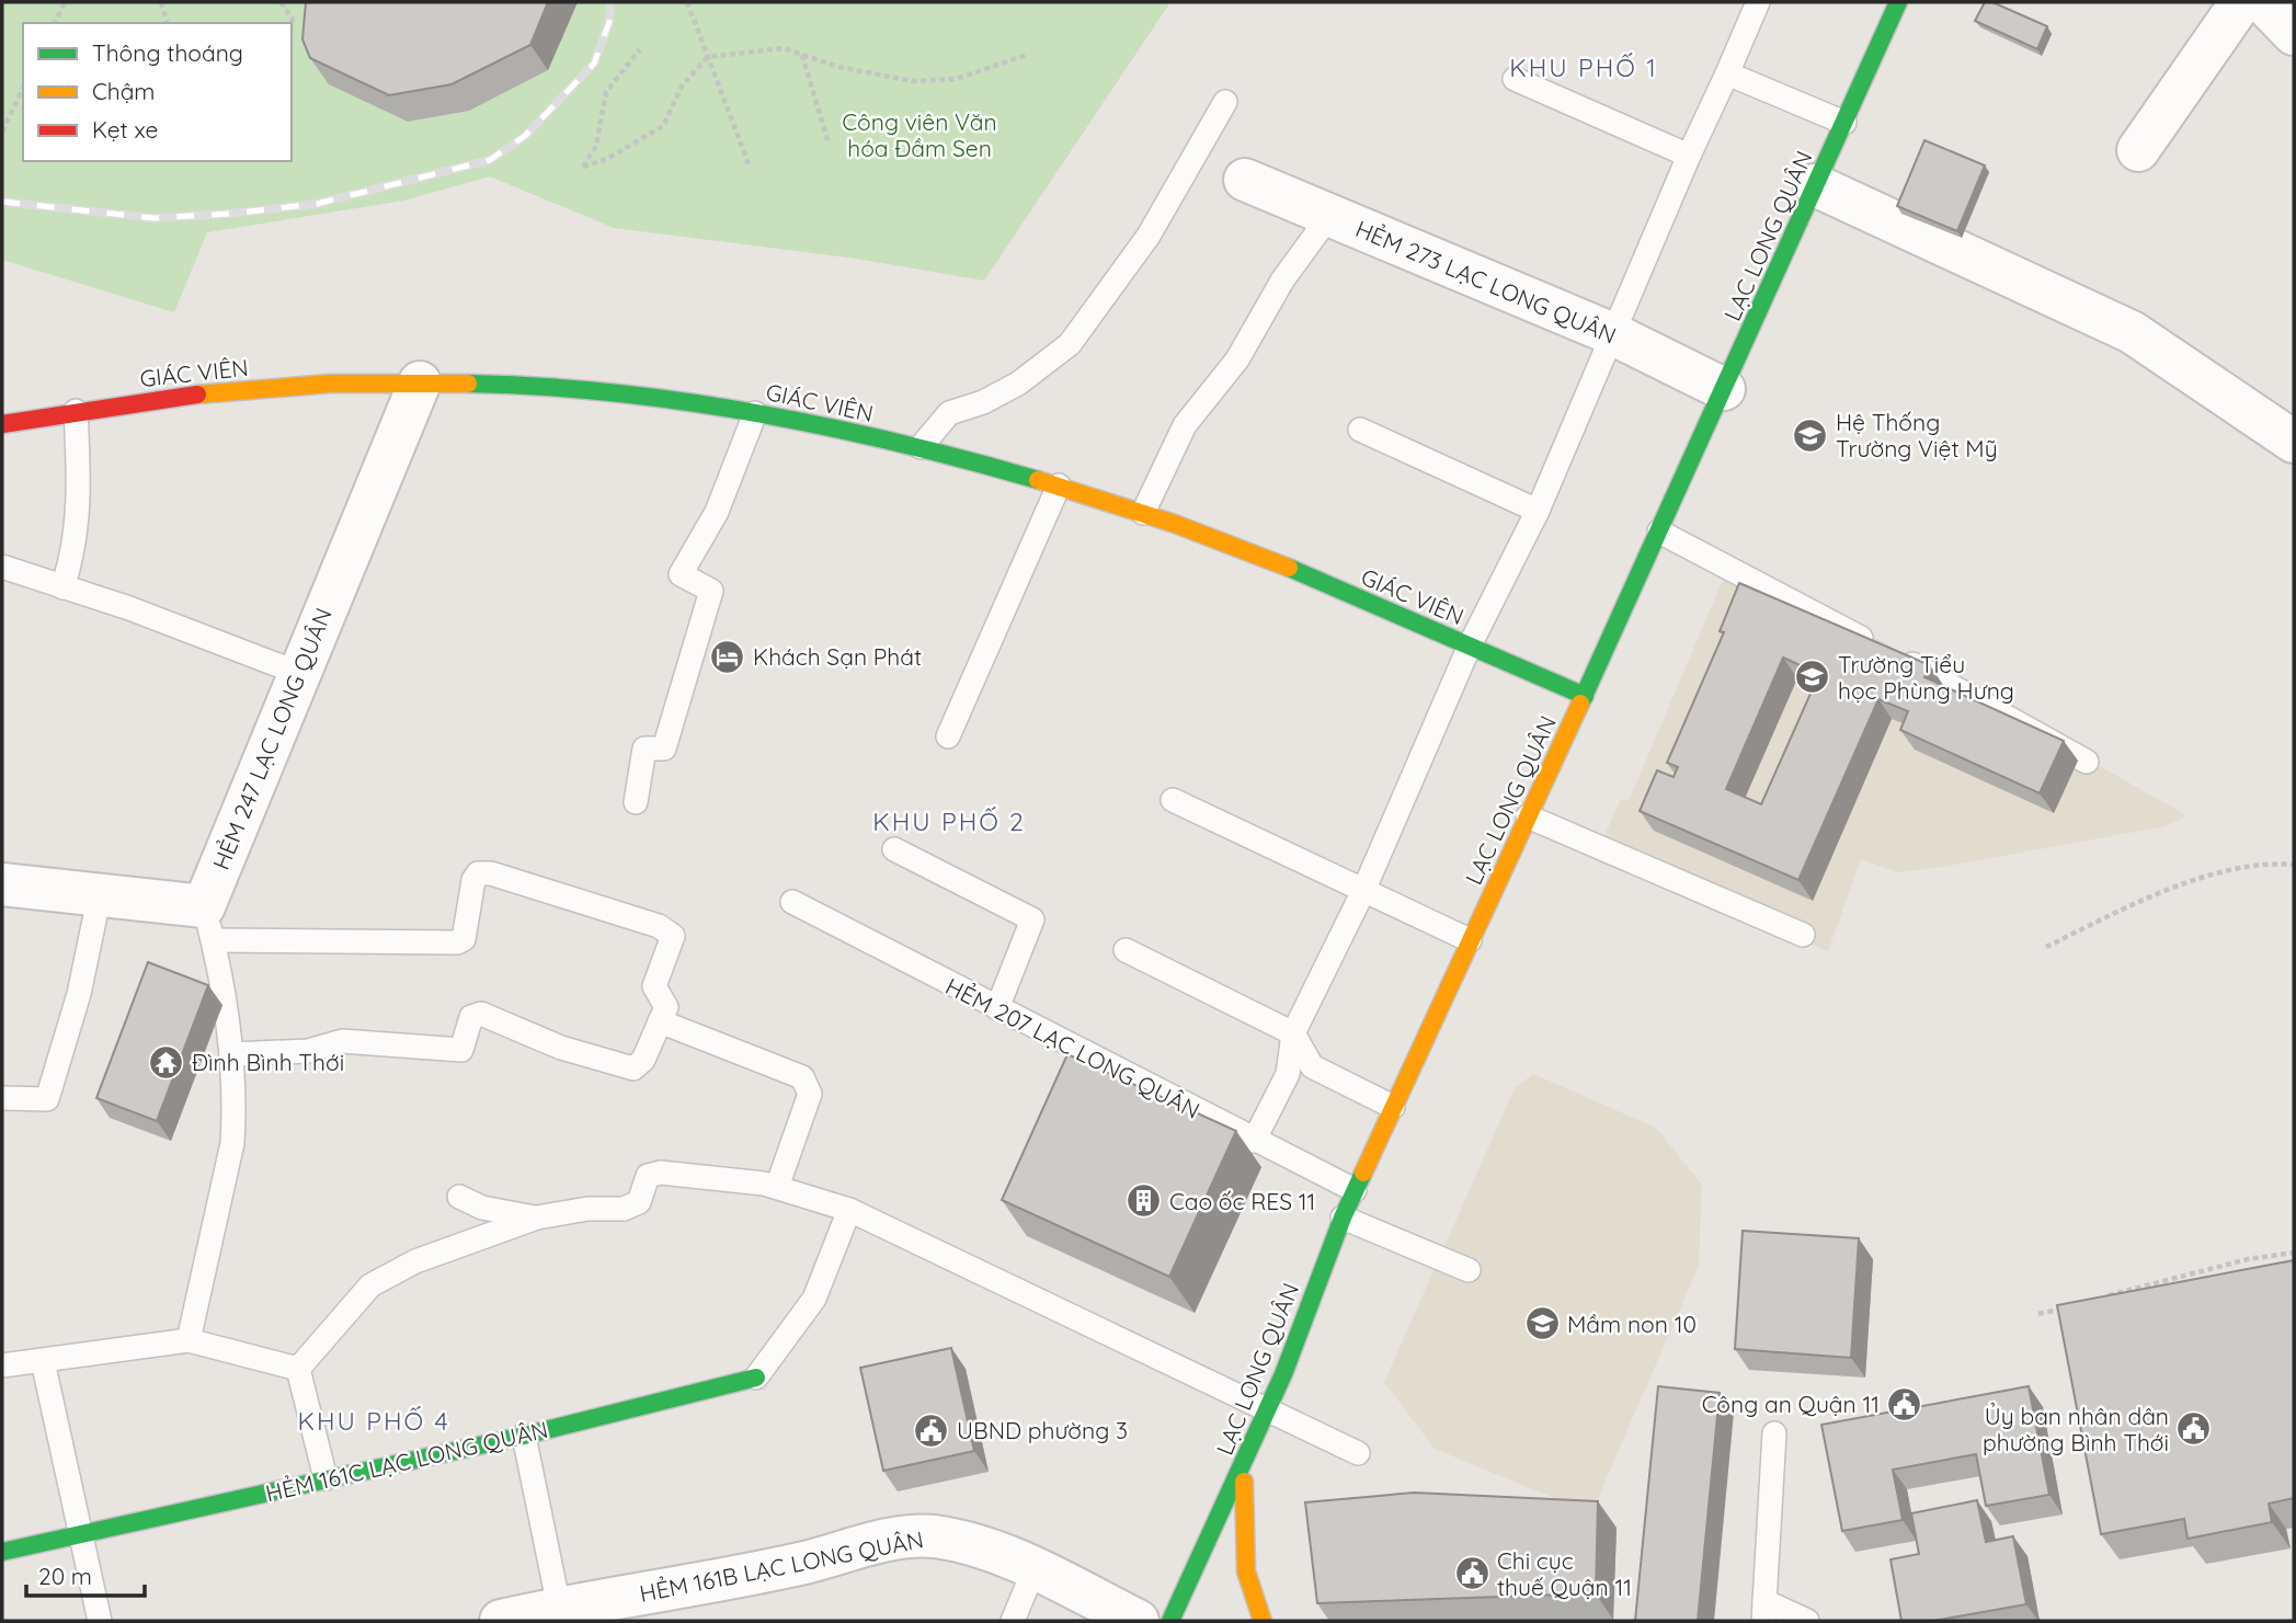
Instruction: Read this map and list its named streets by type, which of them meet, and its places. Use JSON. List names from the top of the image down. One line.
{"streets":{"street":["LẠC LONG QUÂN","HẺM 273 LẠC LONG QUÂN","GIÁC VIÊN","HẺM 247 LẠC LONG QUÂN","HẺM 161C LẠC LONG QUÂN","HẺM 161B LẠC LONG QUÂN"],"lane":["HẺM 207 LẠC LONG QUÂN"]},"crossings":[["LẠC LONG QUÂN","HẺM 273 LẠC LONG QUÂN"],["LẠC LONG QUÂN","GIÁC VIÊN"],["LẠC LONG QUÂN","HẺM 207 LẠC LONG QUÂN"],["GIÁC VIÊN","HẺM 247 LẠC LONG QUÂN"]],"districts":["KHU PHỐ 1","KHU PHỐ 2","KHU PHỐ 4"],"parks":["Công viên Văn hóa Đầm Sen"],"places":{"school or university":["Hệ Thống Trường Việt Mỹ","Trường Tiểu học Phùng Hưng","Mầm non 10"],"hotel":["Khách Sạn Phát"],"temple":["Đình Bình Thới"],"building":["Cao ốc RES 11"],"public building":["Công an Quận 11","Ủy ban nhân dân phường Bình Thới","UBND phường 3","Chi cục thuế Quận 11"]},"legend":["Thông thoáng","Chậm","Kẹt xe"],"scale_bar":"20 m"}
